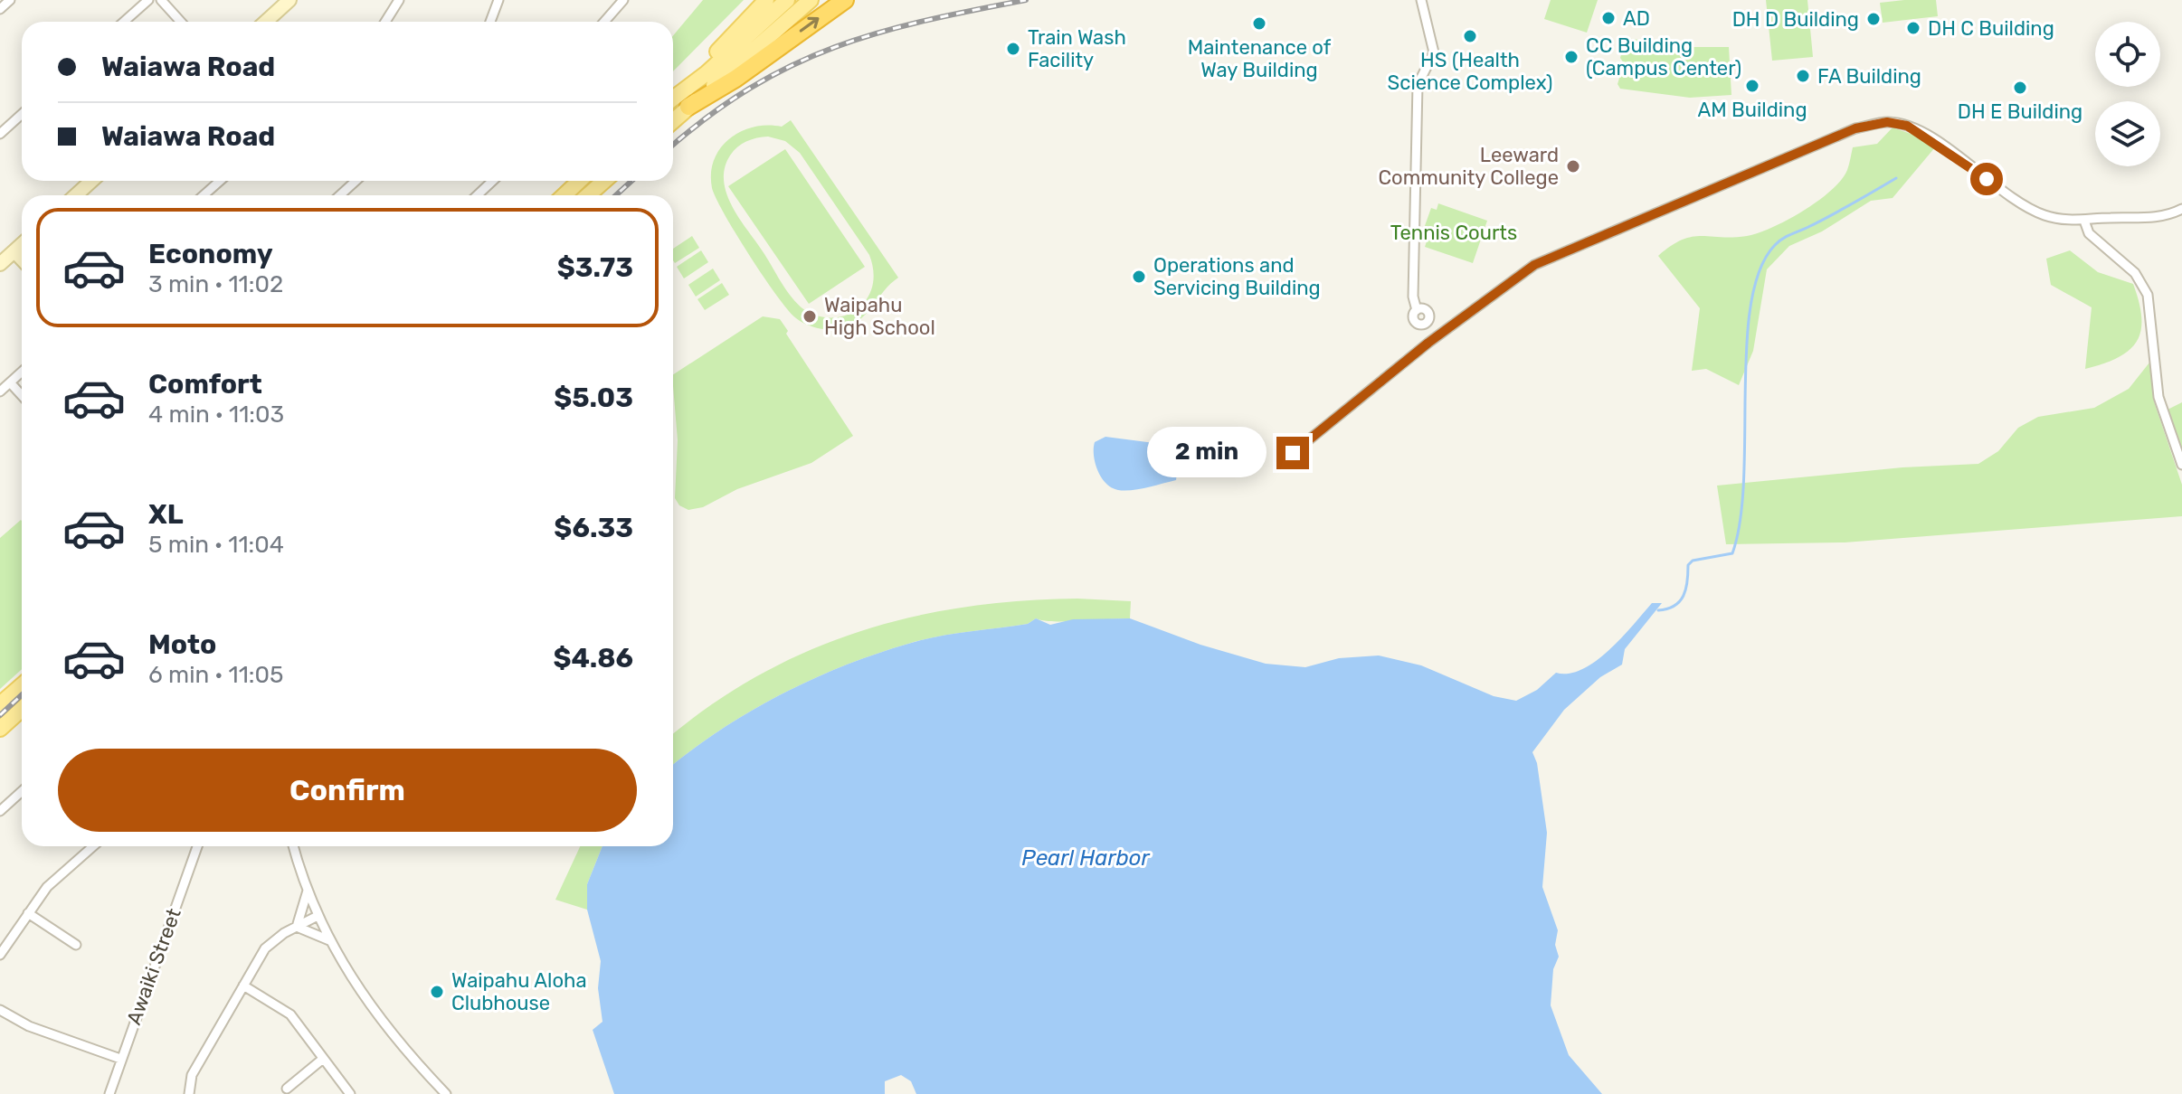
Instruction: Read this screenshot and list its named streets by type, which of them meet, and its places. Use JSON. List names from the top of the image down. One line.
{"streets":{"street":["Awaiki Street"]},"water":["Pearl Harbor"],"parks":["Tennis Courts"],"places":["AD","DH D Building","Maintenance of Way Building","DH C Building","HS (Health Science Complex)","Train Wash Facility","CC Building (Campus Center)","FA Building","AM Building","DH E Building","Leeward Community College","Operations and Servicing Building","Waipahu High School","Waipahu Aloha Clubhouse"],"page":{"banner":["Waiawa Road","Waiawa Road"],"list":[{"name":"Economy","note":"3 min · 11:02","value":"$3.73"},{"name":"Comfort","note":"4 min · 11:03","value":"$5.03"},{"name":"XL","note":"5 min · 11:04","value":"$6.33"},{"name":"Moto","note":"6 min · 11:05","value":"$4.86"}],"bubble":"2 min","buttons":"Confirm"}}
